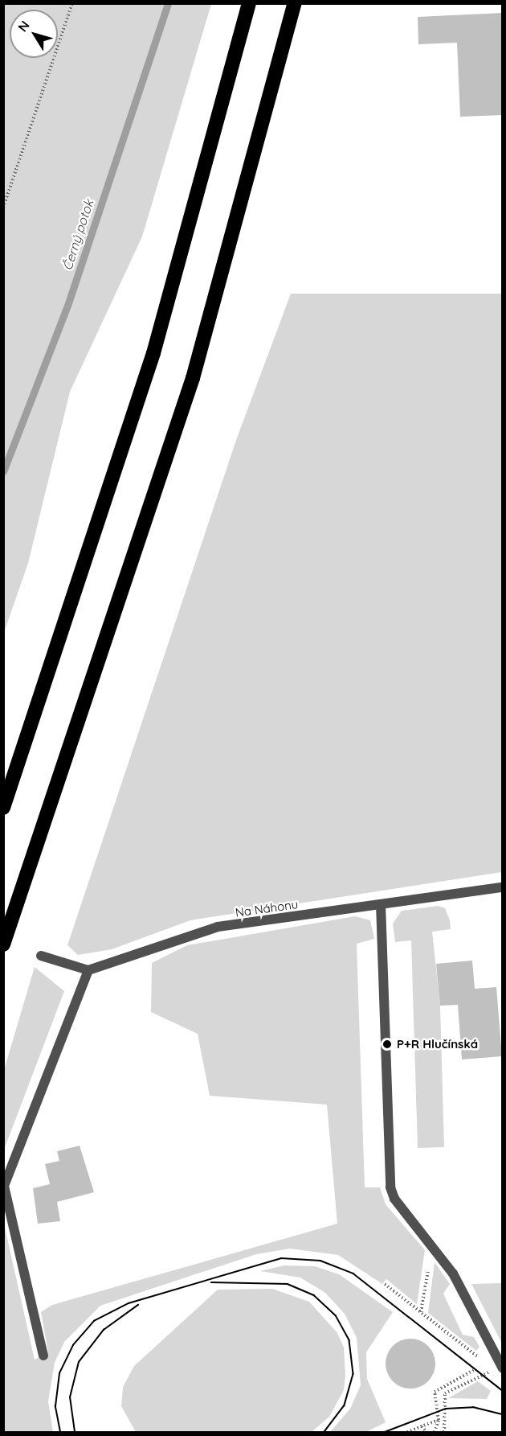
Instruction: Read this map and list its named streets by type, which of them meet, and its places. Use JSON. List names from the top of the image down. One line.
{"streets":{"street":["Na Náhonu"]},"water":["Černý potok"],"places":["P+R Hlučínská"],"north":"top left"}
